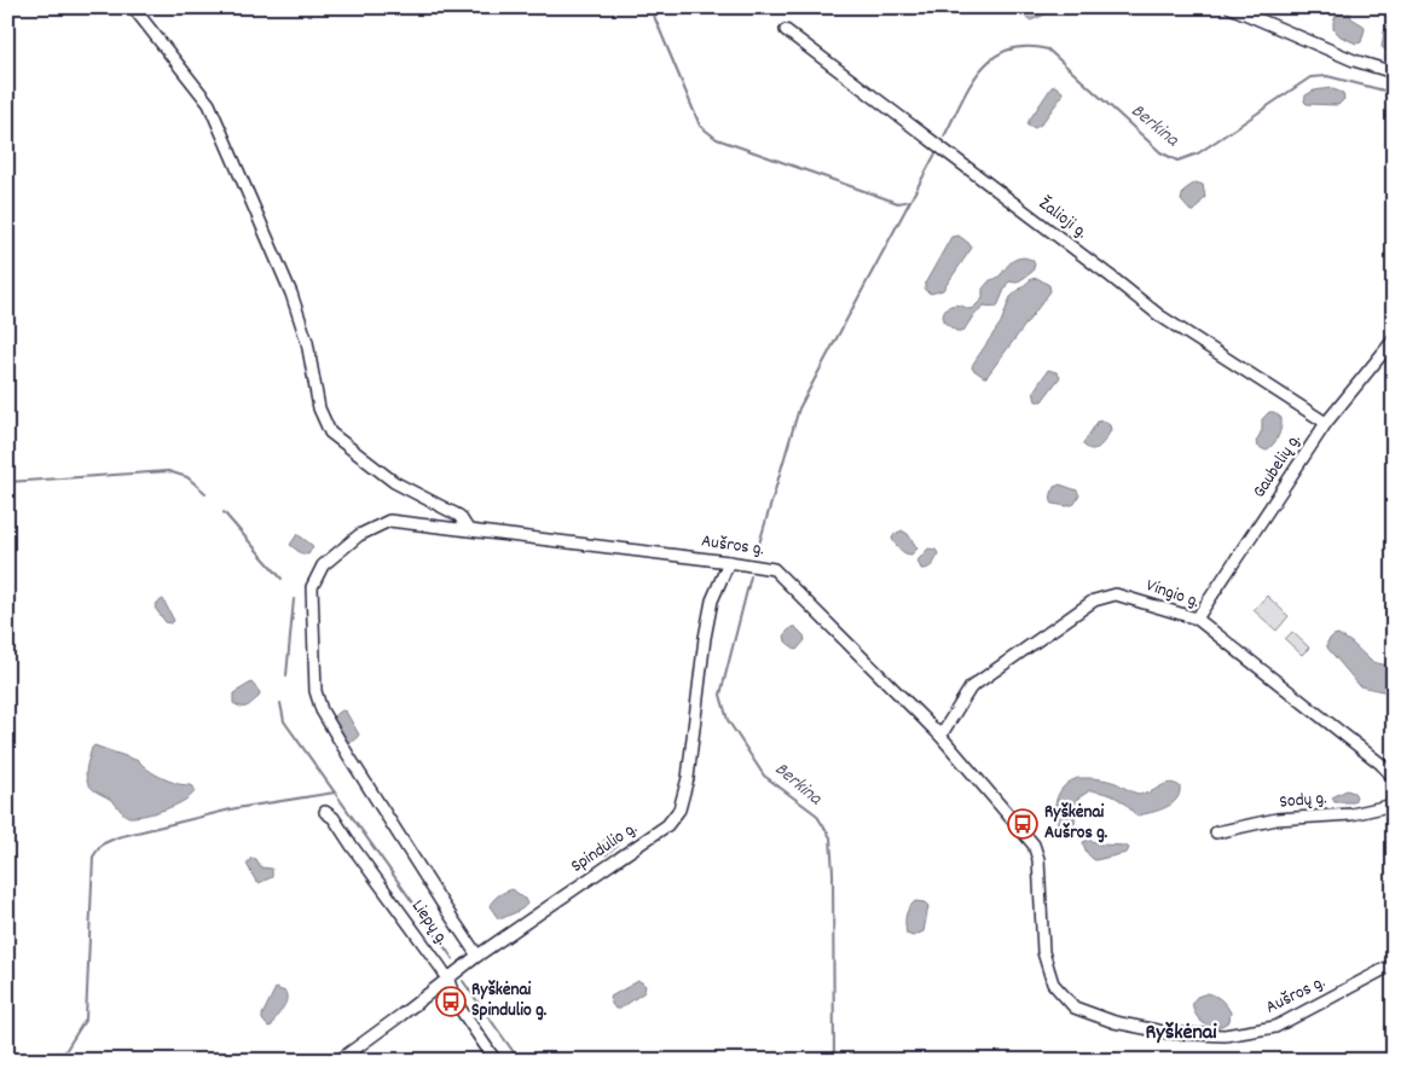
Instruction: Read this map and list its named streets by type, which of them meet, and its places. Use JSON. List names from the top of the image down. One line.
{"streets":{"street":["Žalioji g.","Gaubelių g.","Aušros g.","Vingio g.","Sodų g.","Spindulio g.","Liepų g."]},"crossings":[["Žalioji g.","Gaubelių g."],["Gaubelių g.","Vingio g."],["Aušros g.","Vingio g."],["Aušros g.","Spindulio g."],["Spindulio g.","Liepų g."]],"districts":["Ryškėnai"],"water":["Berkina"],"places":{"bus stop":["Ryškėnai Aušros g.","Ryškėnai Spindulio g."]}}
